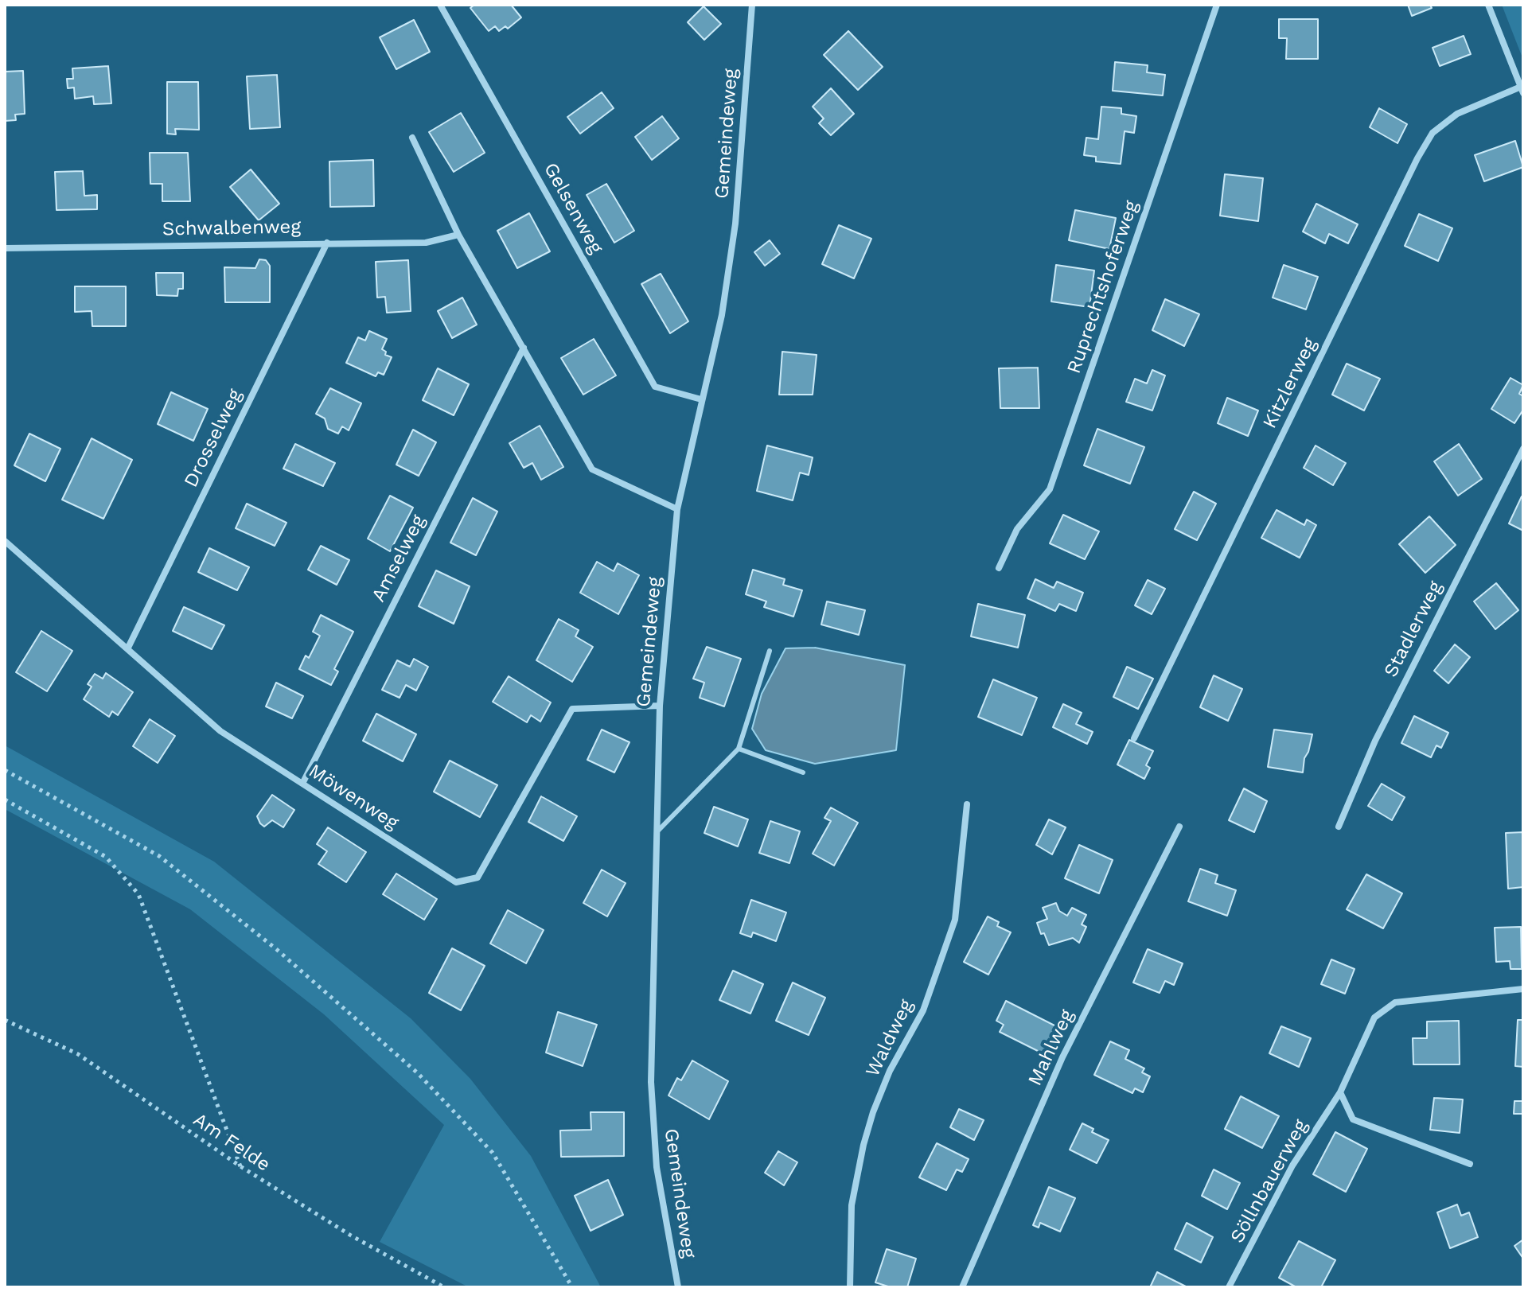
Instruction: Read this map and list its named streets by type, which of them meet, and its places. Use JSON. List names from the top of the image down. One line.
{"streets":{"street":["Gemeindeweg","Gelsenweg","Schwalbenweg","Ruprechtshoferweg","Kitzlerweg","Drosselweg","Amselweg","Stadlerweg","Möwenweg","Waldweg","Mahlweg","Söllnbauerweg"],"path":["Am Felde"]},"crossings":[["Gemeindeweg","Gelsenweg"],["Gemeindeweg","Möwenweg"],["Schwalbenweg","Drosselweg"],["Drosselweg","Möwenweg"],["Amselweg","Möwenweg"]]}
